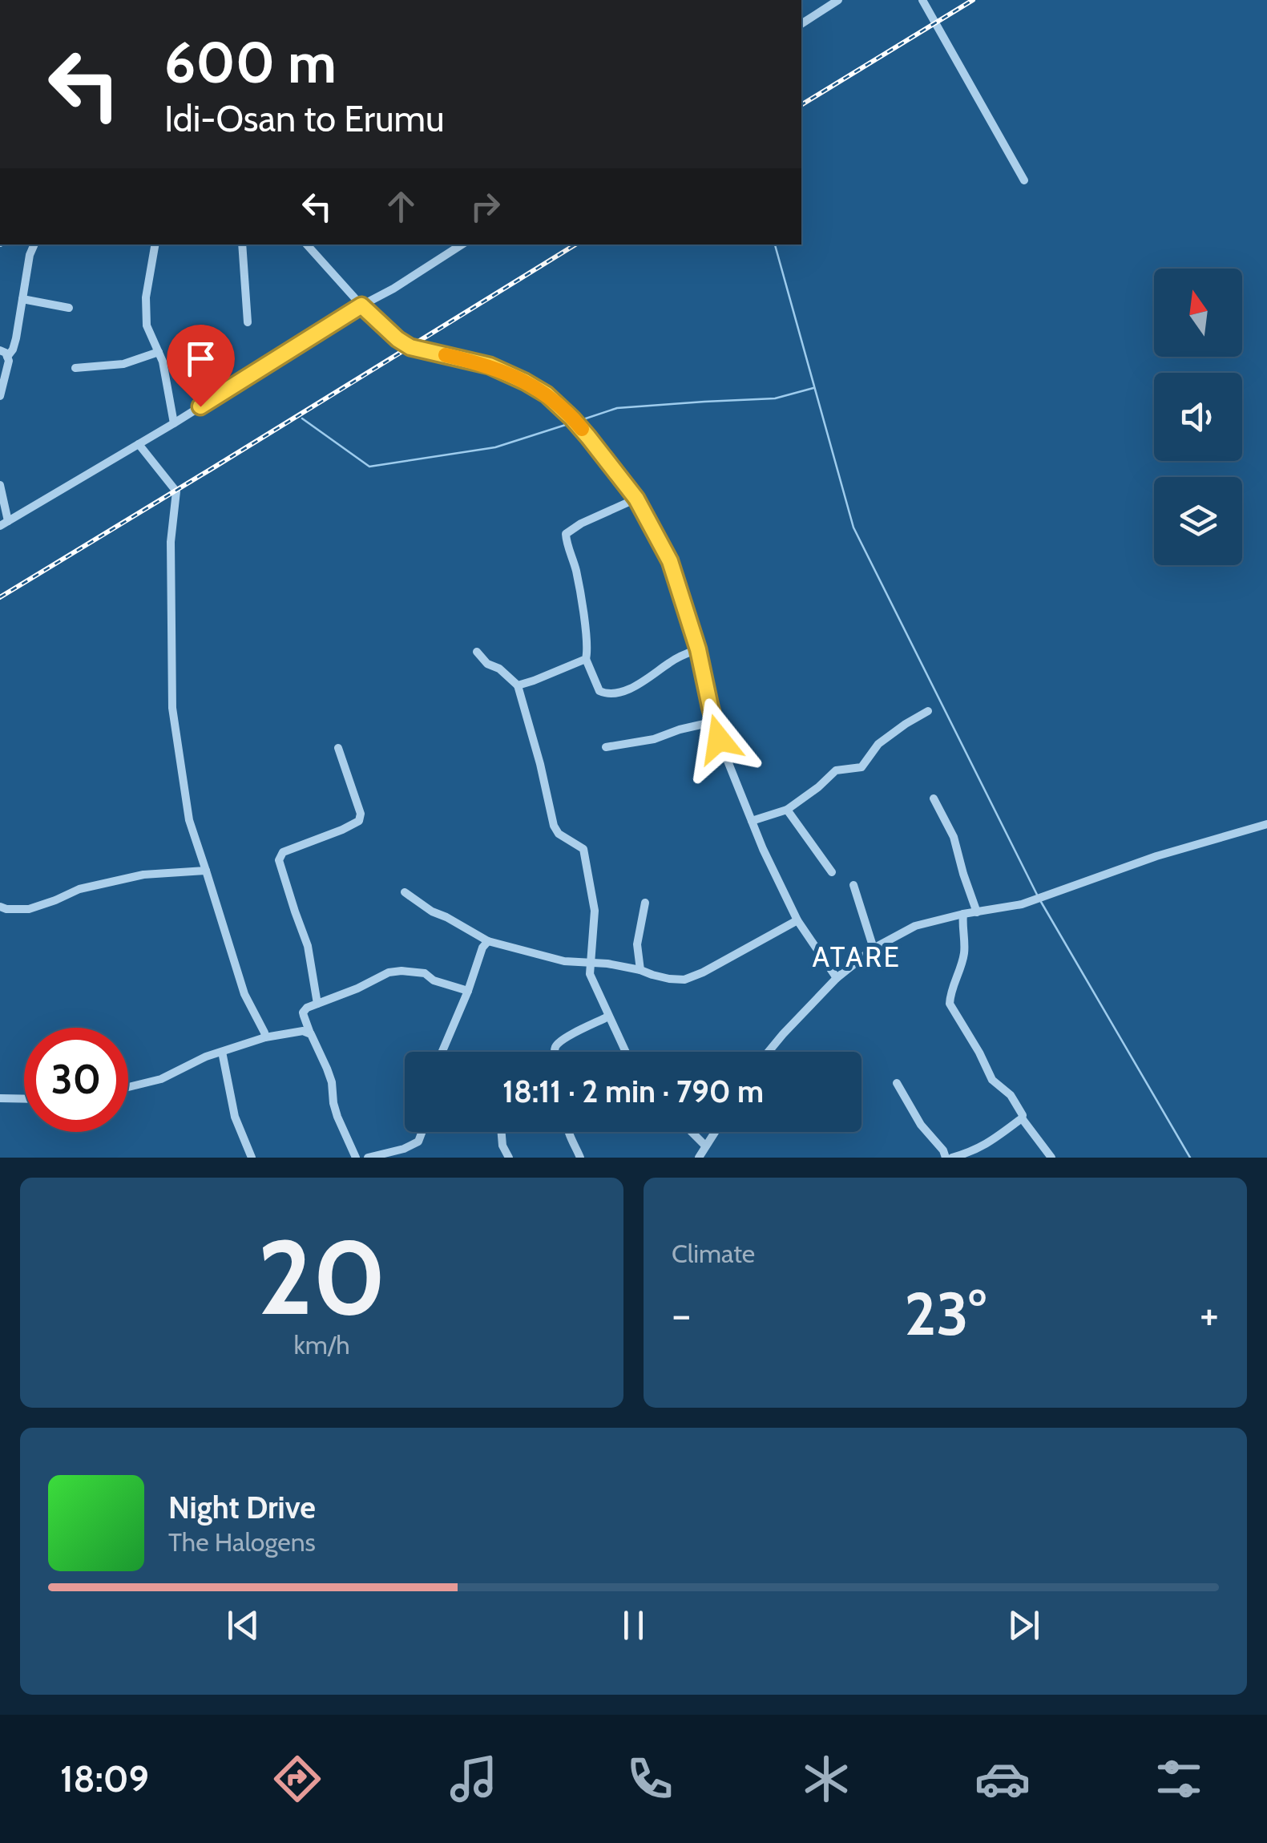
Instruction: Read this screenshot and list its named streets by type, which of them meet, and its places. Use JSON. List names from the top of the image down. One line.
{"districts":["ATARE"],"north":"top","page":{"turn":["600 m","Idi-Osan to Erumu"],"limit":"30","trip":"18:11 · 2 min · 790 m","tile":[["20","km/h"],"Climate"],"heat":["−","23°","+"],"song":["Night Drive","The Halogens"],"tabs":"18:09"}}
